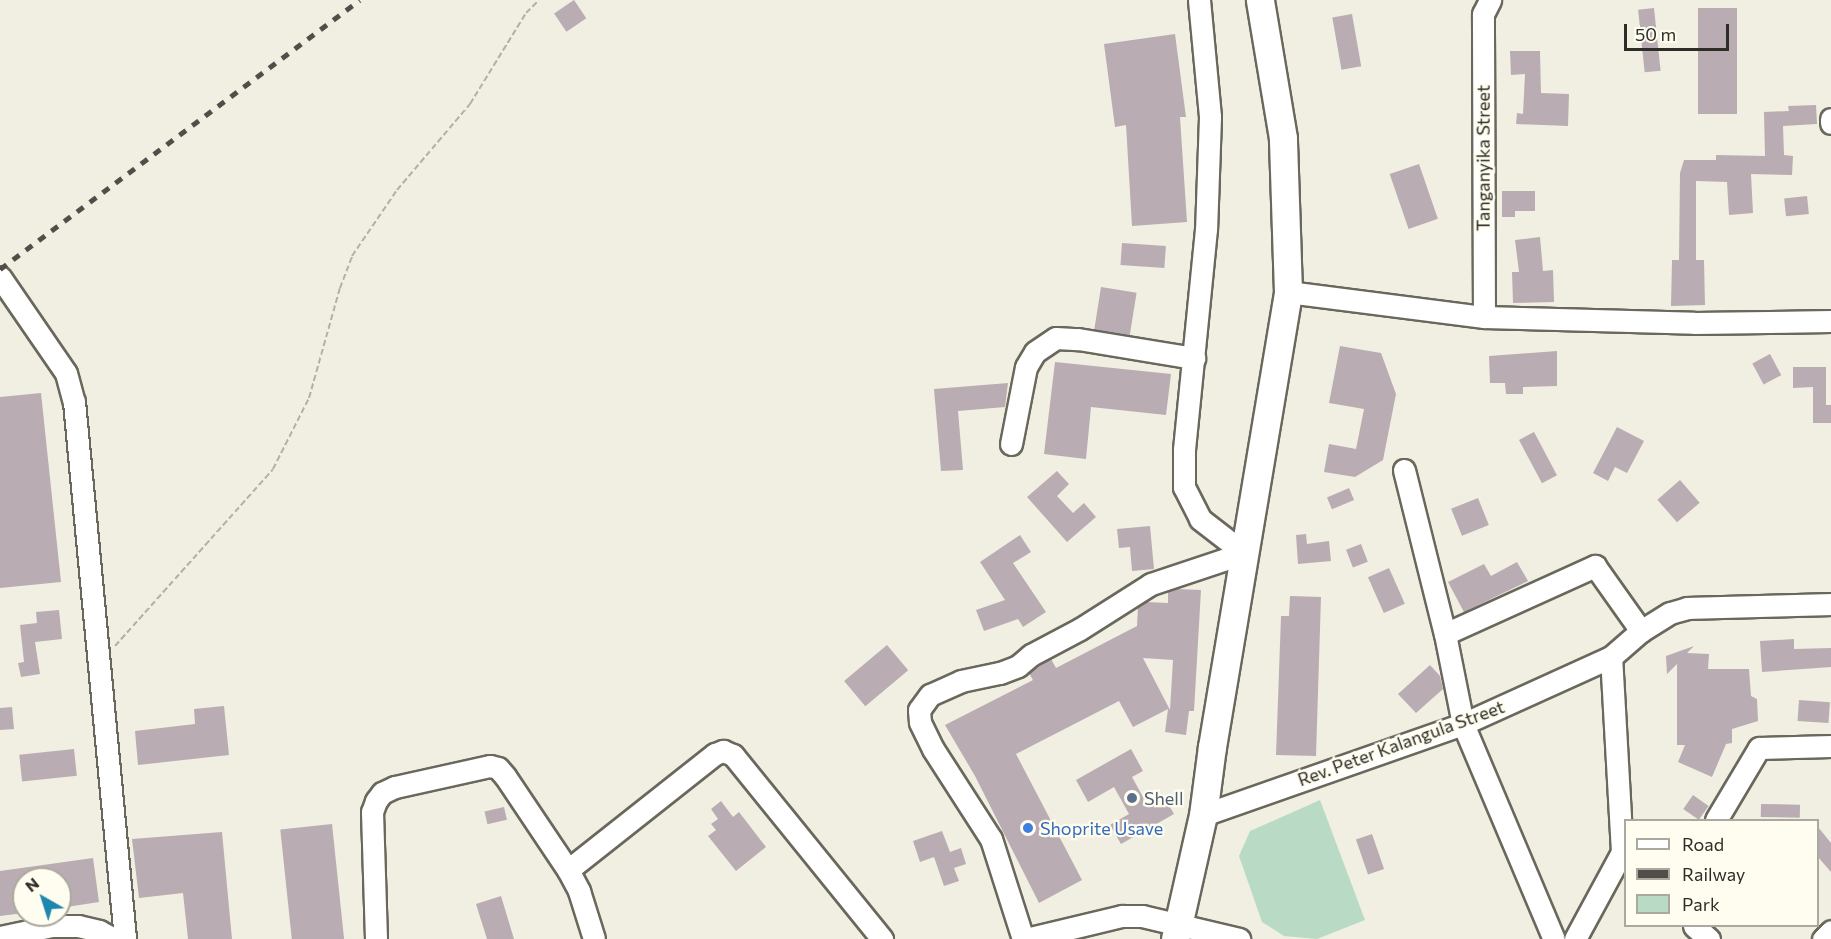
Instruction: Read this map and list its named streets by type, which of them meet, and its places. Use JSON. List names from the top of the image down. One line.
{"streets":{"street":["Tanganyika Street","Rev. Peter Kalangula Street"]},"places":["Shell","Shoprite Usave"],"legend":["Road","Railway","Park"],"scale_bar":"50 m","north":"top left"}
